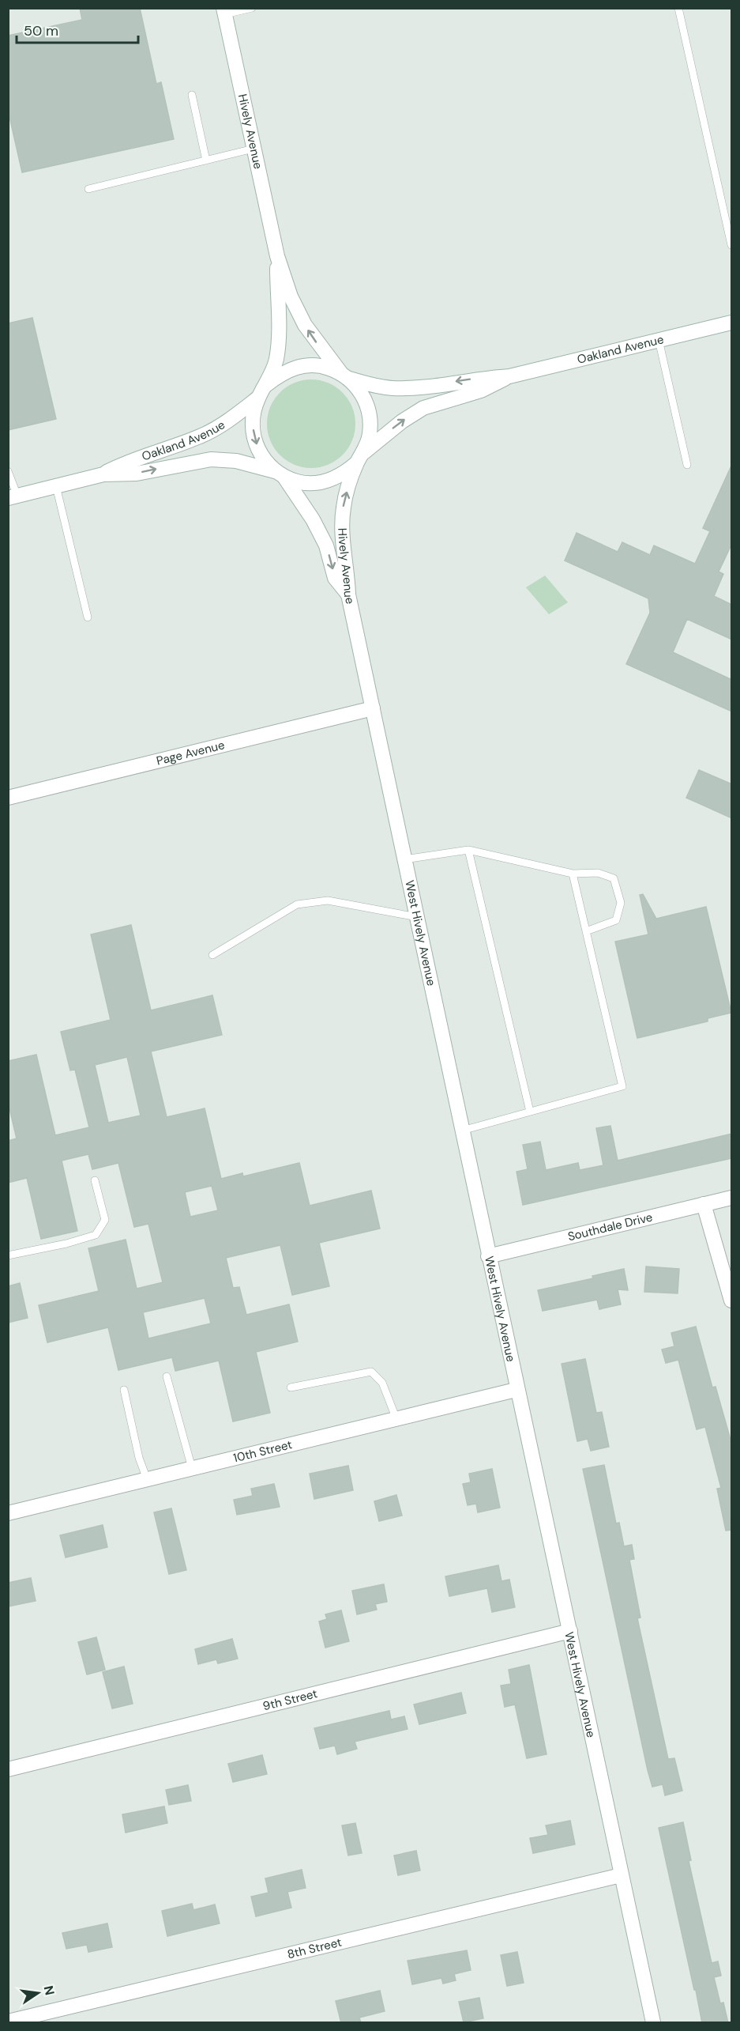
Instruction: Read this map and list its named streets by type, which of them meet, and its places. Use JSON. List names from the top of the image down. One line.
{"streets":{"street":["Hively Avenue","Oakland Avenue","Page Avenue","West Hively Avenue","Southdale Drive","10th Street","9th Street","8th Street"]},"crossings":[["Hively Avenue","Oakland Avenue"],["Hively Avenue","West Hively Avenue"],["Page Avenue","West Hively Avenue"],["West Hively Avenue","Southdale Drive"],["West Hively Avenue","10th Street"],["West Hively Avenue","9th Street"],["West Hively Avenue","8th Street"]],"scale_bar":"50 m","north":"right"}
